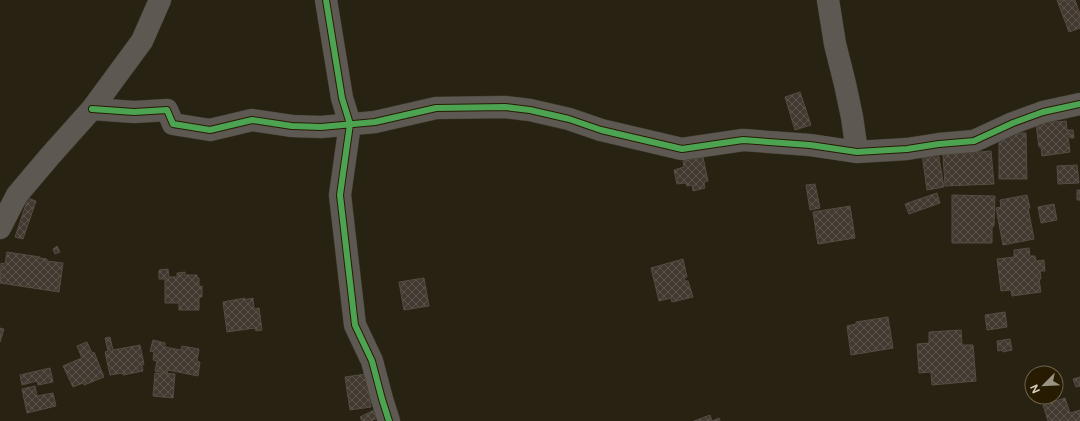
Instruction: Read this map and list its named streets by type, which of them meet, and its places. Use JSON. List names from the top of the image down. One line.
{"north":"bottom left"}
